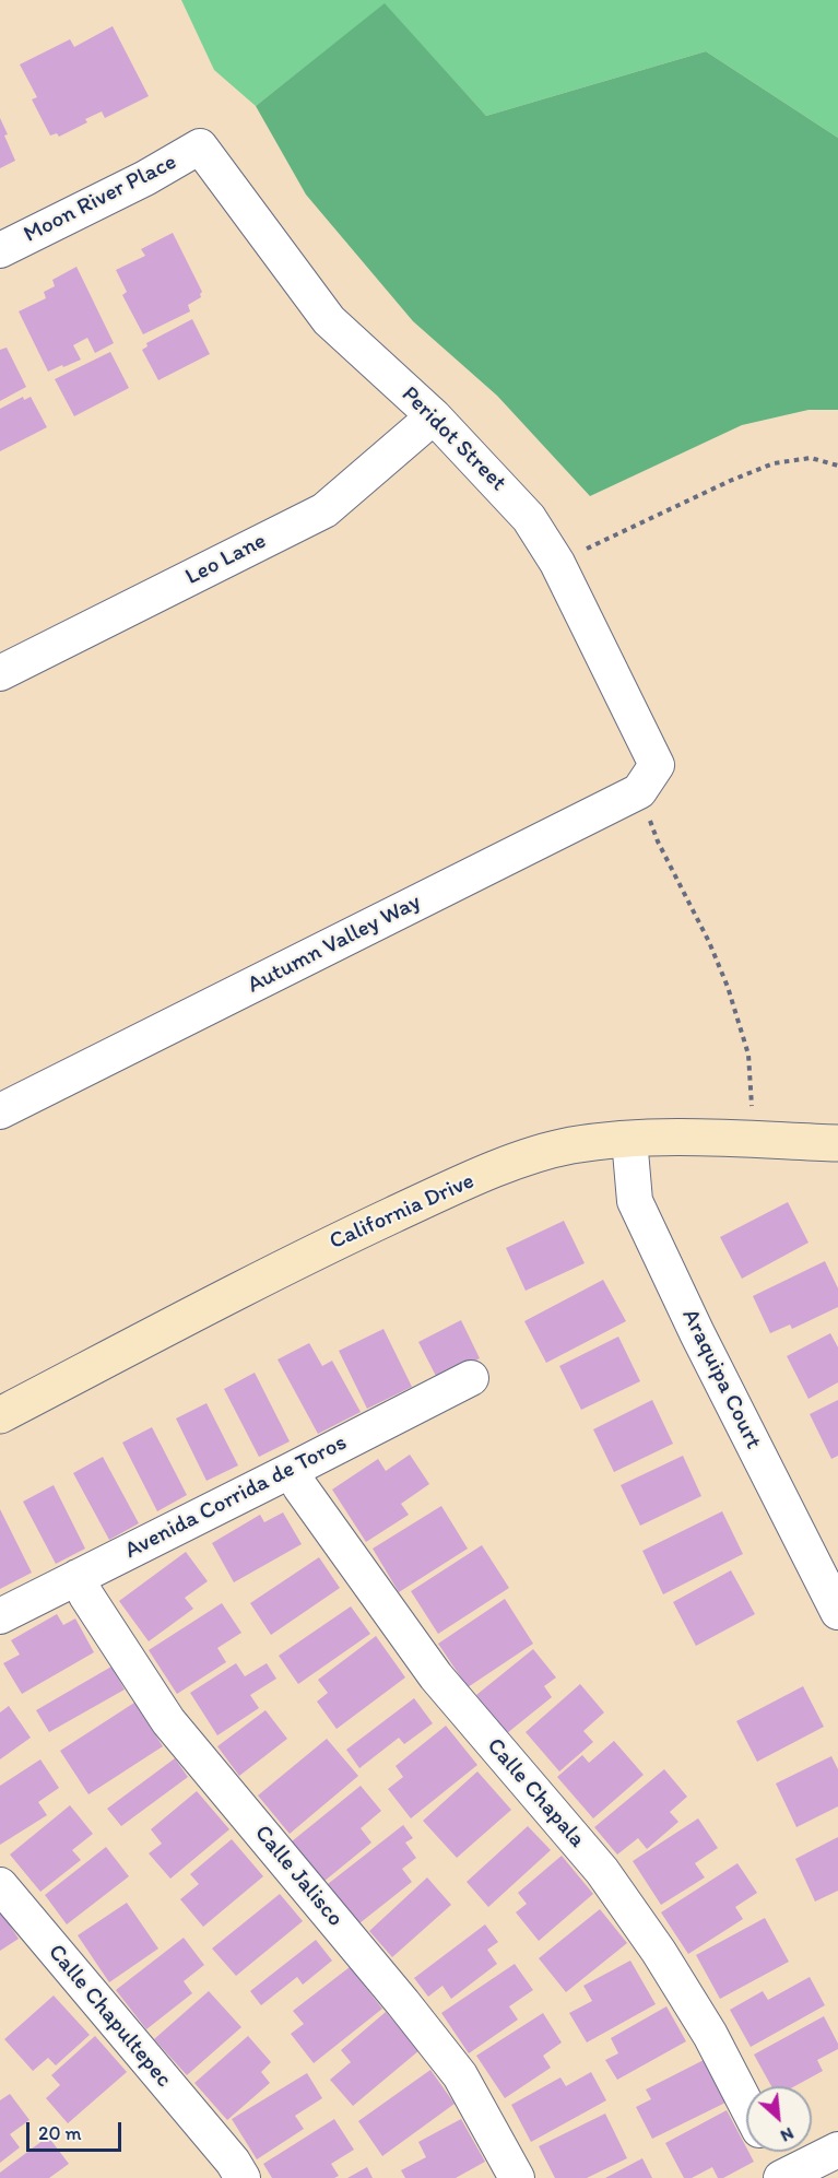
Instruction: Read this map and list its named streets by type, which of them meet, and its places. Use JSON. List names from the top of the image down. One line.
{"streets":{"street":["Moon River Place","Peridot Street","Leo Lane","Autumn Valley Way","California Drive","Araquipa Court","Avenida Corrida de Toros","Calle Chapala","Calle Jalisco","Calle Chapultepec"]},"crossings":[["Moon River Place","Peridot Street"],["Peridot Street","Leo Lane"],["Peridot Street","Autumn Valley Way"],["California Drive","Araquipa Court"],["Avenida Corrida de Toros","Calle Chapala"],["Avenida Corrida de Toros","Calle Jalisco"]],"scale_bar":"20 m","north":"bottom right"}
